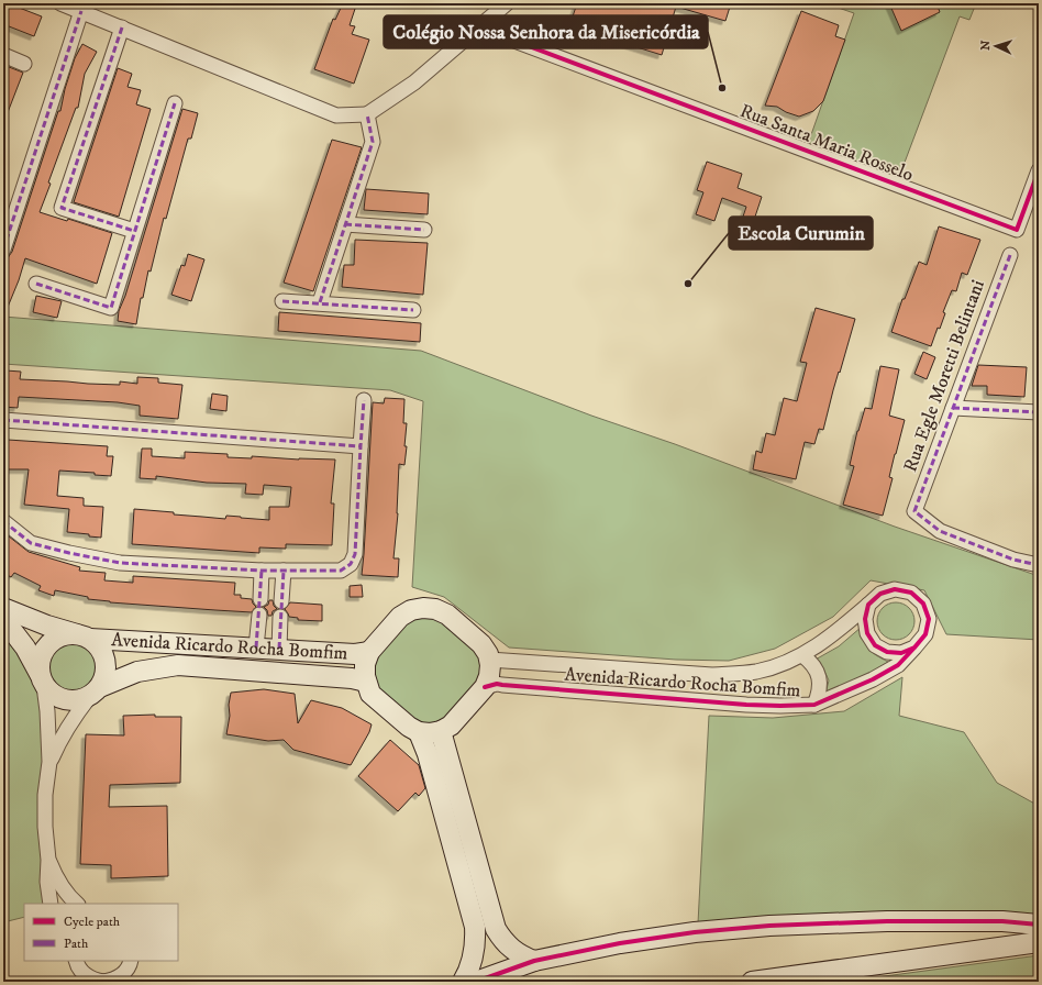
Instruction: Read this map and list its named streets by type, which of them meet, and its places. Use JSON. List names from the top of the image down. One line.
{"streets":{"street":["Rua Santa Maria Rosselo","Rua Egle Moretti Belintani","Avenida Ricardo Rocha Bomfim"]},"places":["Colégio Nossa Senhora da Misericórdia","Escola Curumin"],"legend":["Cycle path","Path"],"north":"left"}
